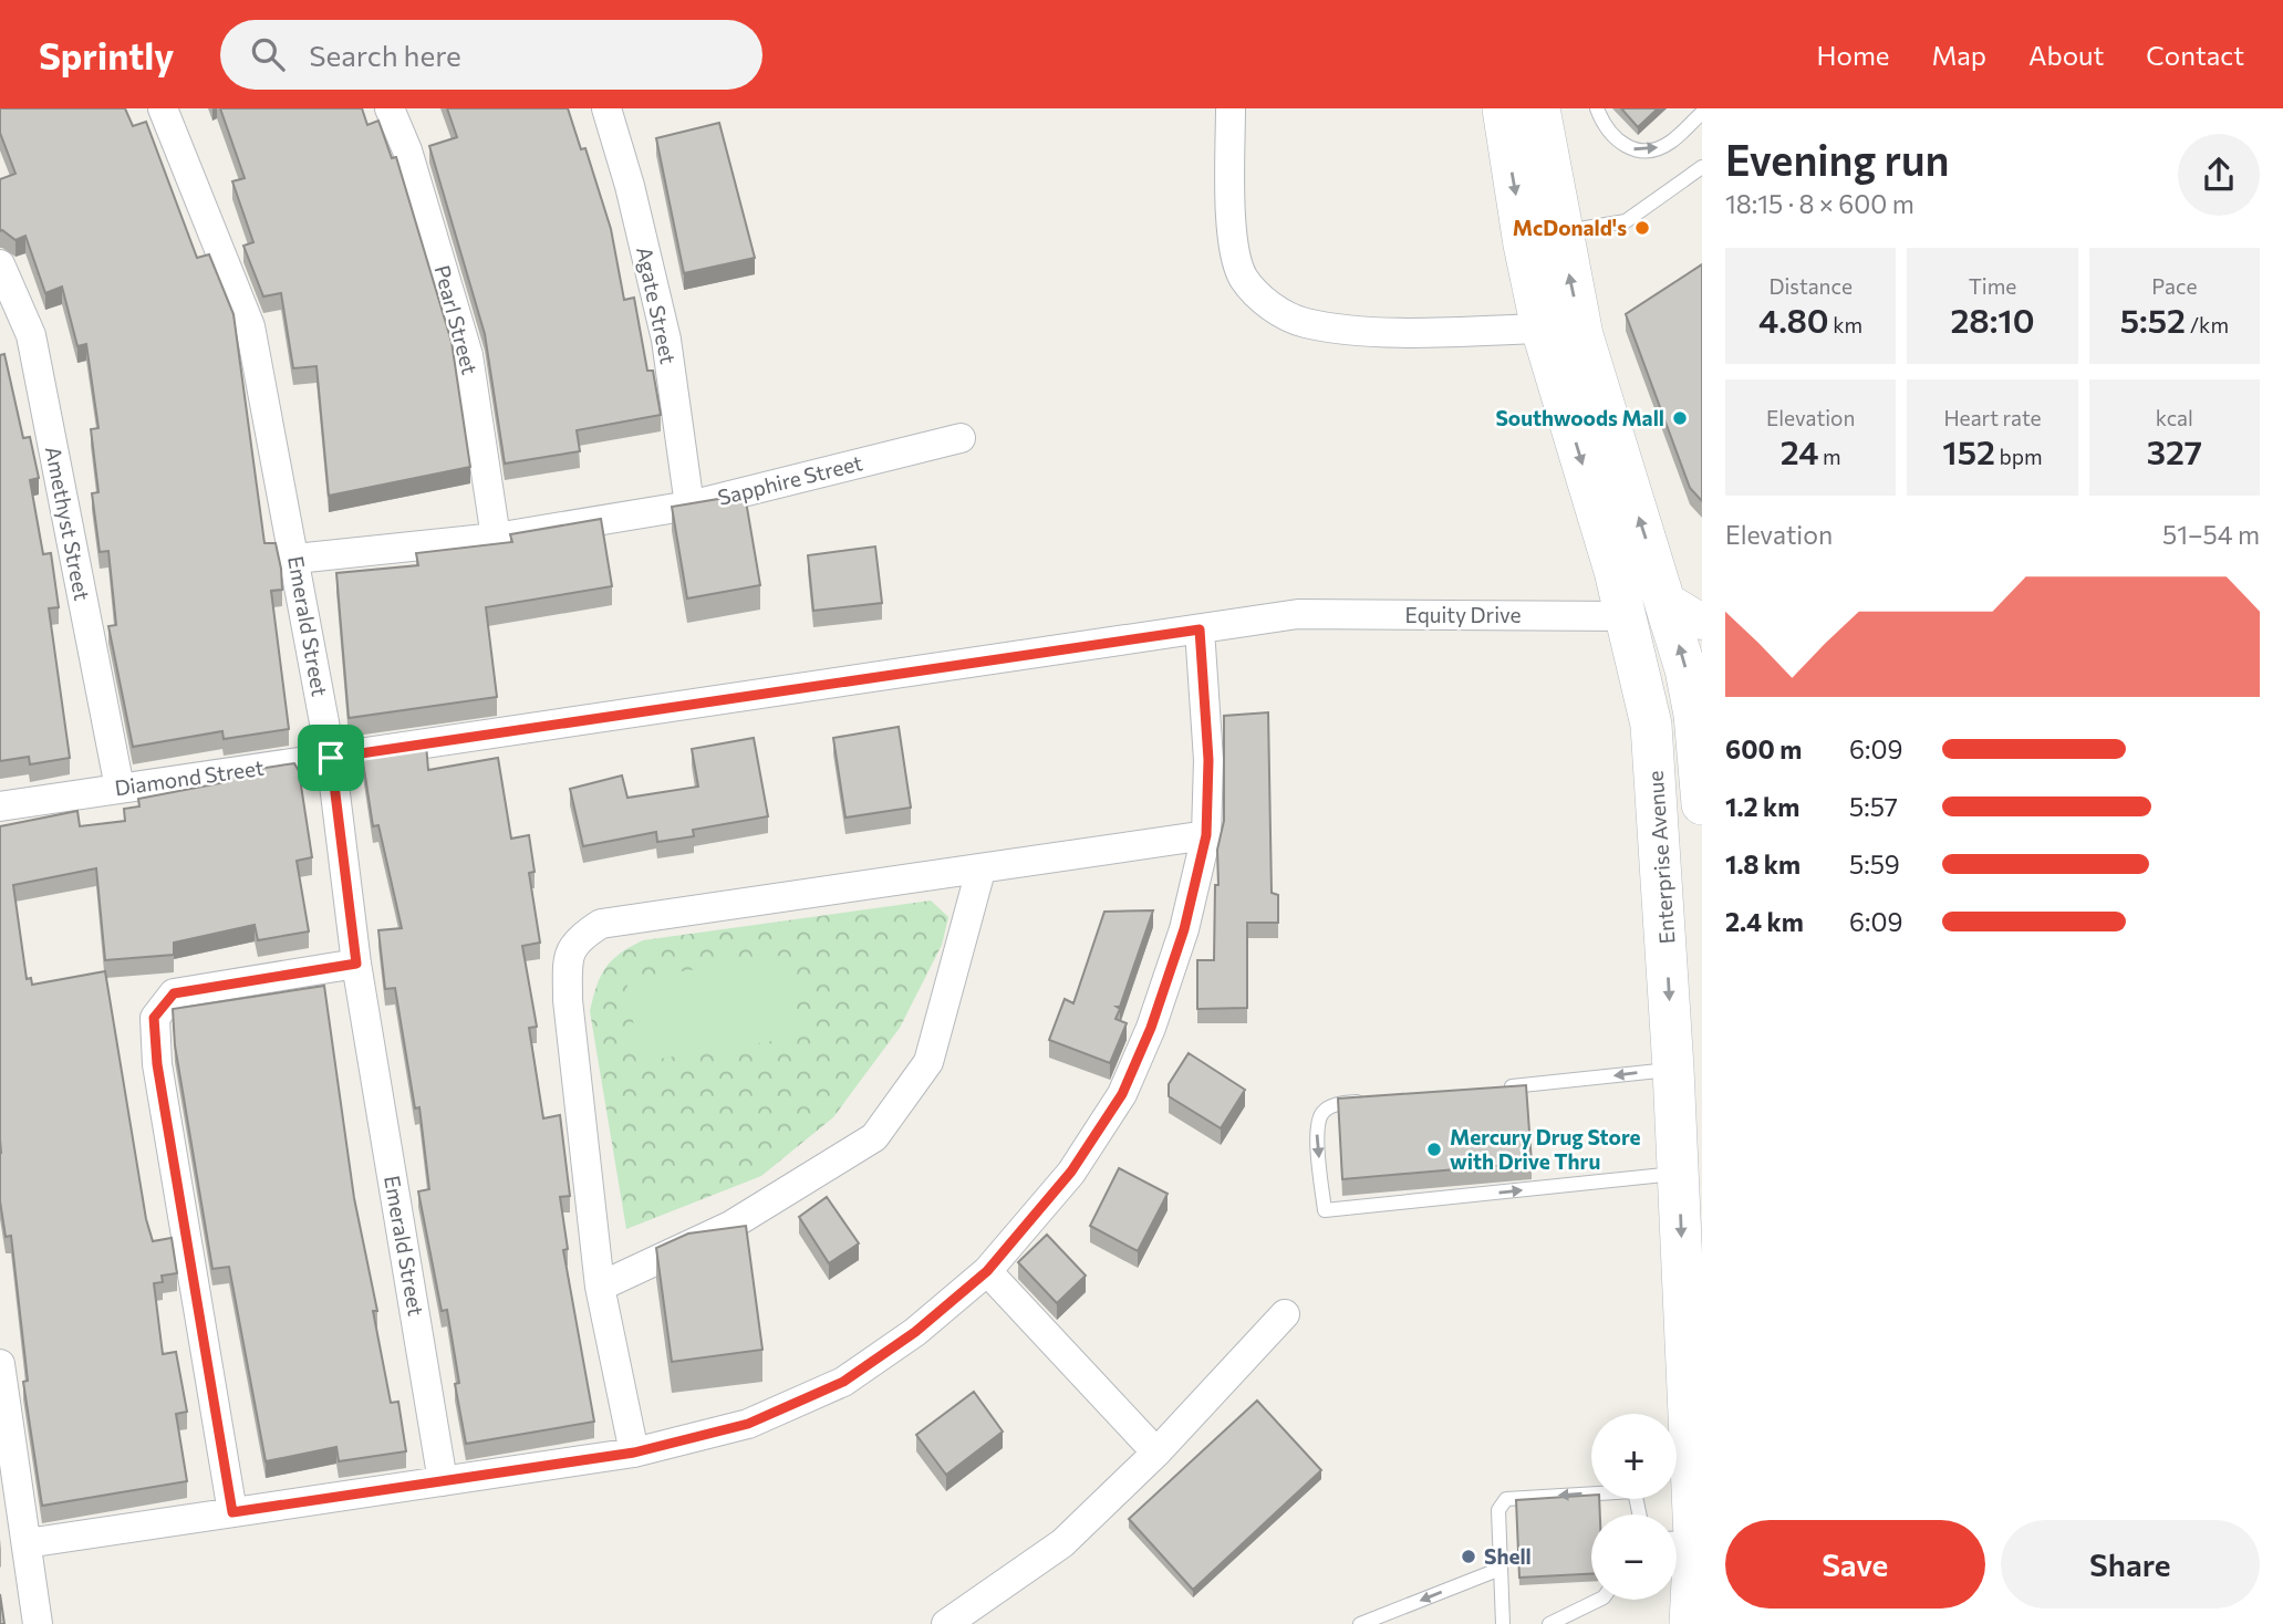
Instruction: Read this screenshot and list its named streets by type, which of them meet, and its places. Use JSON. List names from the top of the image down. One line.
{"streets":{"main road":["Enterprise Avenue"],"street":["Agate Street","Pearl Street","Sapphire Street","Amethyst Street","Equity Drive","Emerald Street","Diamond Street"]},"crossings":[["Agate Street","Sapphire Street"],["Pearl Street","Sapphire Street"],["Sapphire Street","Emerald Street"],["Amethyst Street","Diamond Street"],["Equity Drive","Diamond Street"],["Equity Drive","Enterprise Avenue"],["Emerald Street","Diamond Street"]],"places":["McDonald's","Southwoods Mall","Mercury Drug Store with Drive Thru","Shell"],"page":{"header":"Sprintly","search":"Search here","nav":["Home","Map","About","Contact"],"heading":["Evening run","18:15 · 8 × 600 m"],"stats":[["Distance","4.80 km"],["Time","28:10"],["Pace","5:52 /km"],["Elevation","24 m"],["Heart rate","152 bpm"],["kcal","327"]],"chart":["Elevation","51–54 m"],"list":[{"name":"600 m","note":"6:09"},{"name":"1.2 km","note":"5:57"},{"name":"1.8 km","note":"5:59"},{"name":"2.4 km","note":"6:09"}],"map_buttons":["+","−"],"buttons":["Save","Share"]}}
